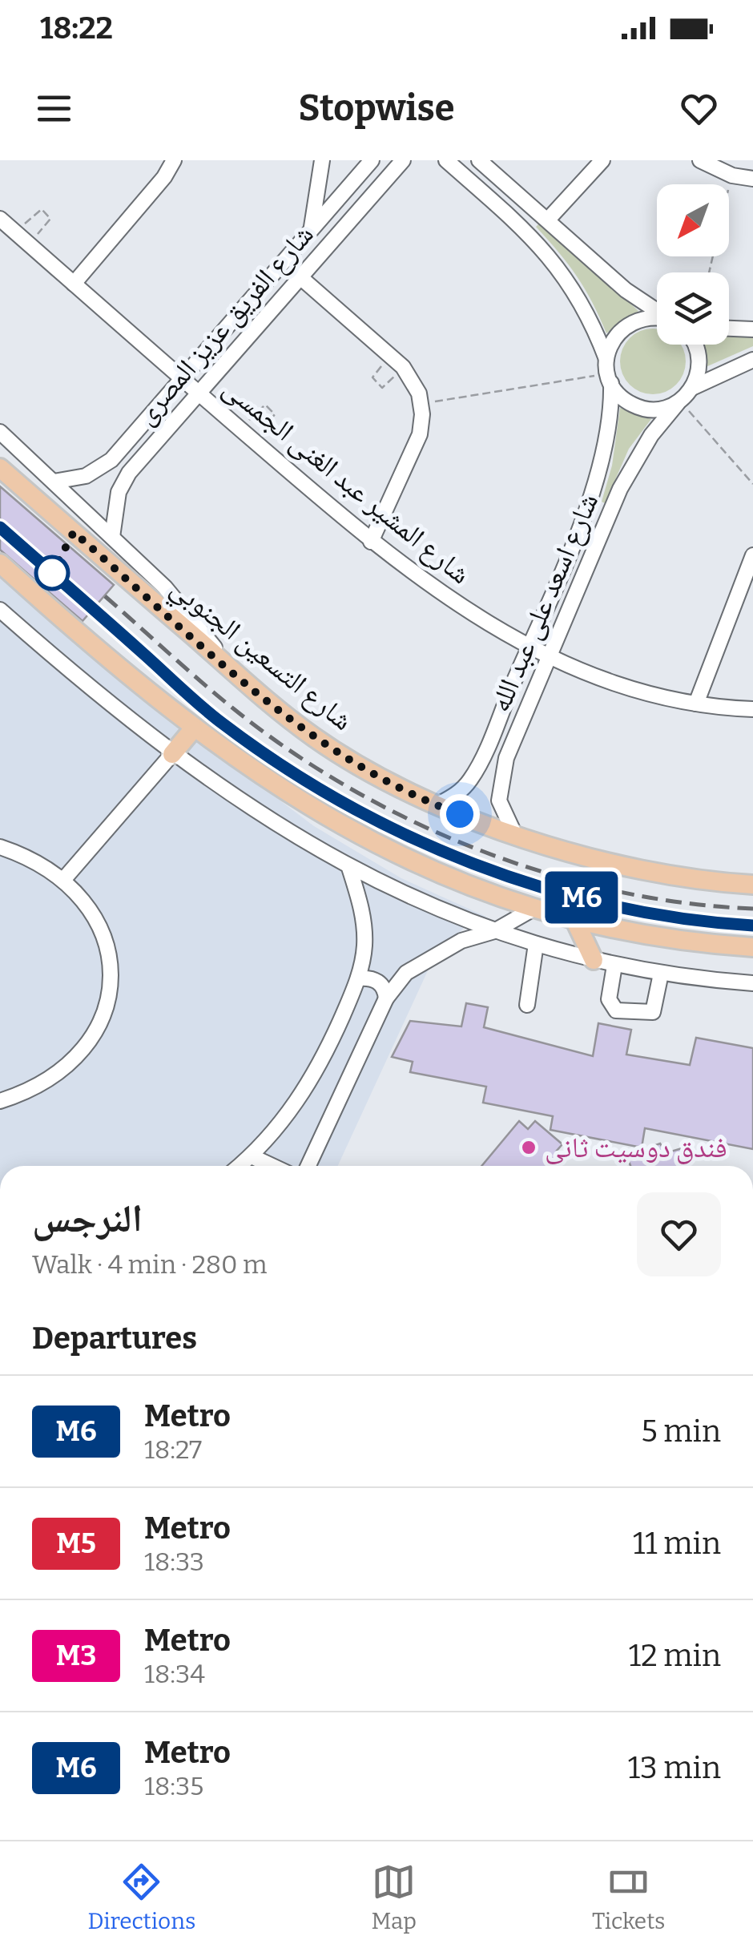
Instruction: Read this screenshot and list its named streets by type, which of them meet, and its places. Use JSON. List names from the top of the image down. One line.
{"streets":{"main road":["شارع التسعين الجنوبي"],"street":["شارع الفريق عزيز المصرى","شارع المشير عبد الغنى الجمسى","شارع اسعد على عبد الله"]},"crossings":[["شارع الفريق عزيز المصرى","شارع المشير عبد الغنى الجمسى"],["شارع المشير عبد الغنى الجمسى","شارع اسعد على عبد الله"],["شارع اسعد على عبد الله","شارع التسعين الجنوبي"]],"places":["فندق دوسيت ثانى"],"lines":["metro line M6"],"north":"bottom left","page":{"status":"18:22","header":"Stopwise","on_map":"M6","heading":[["النرجس","Walk · 4 min · 280 m"],"Departures"],"list":[{"mark":"M6","name":"Metro","note":"18:27","value":"5 min"},{"mark":"M5","name":"Metro","note":"18:33","value":"11 min"},{"mark":"M3","name":"Metro","note":"18:34","value":"12 min"},{"mark":"M6","name":"Metro","note":"18:35","value":"13 min"}],"tabs":["Directions","Map","Tickets"]}}
